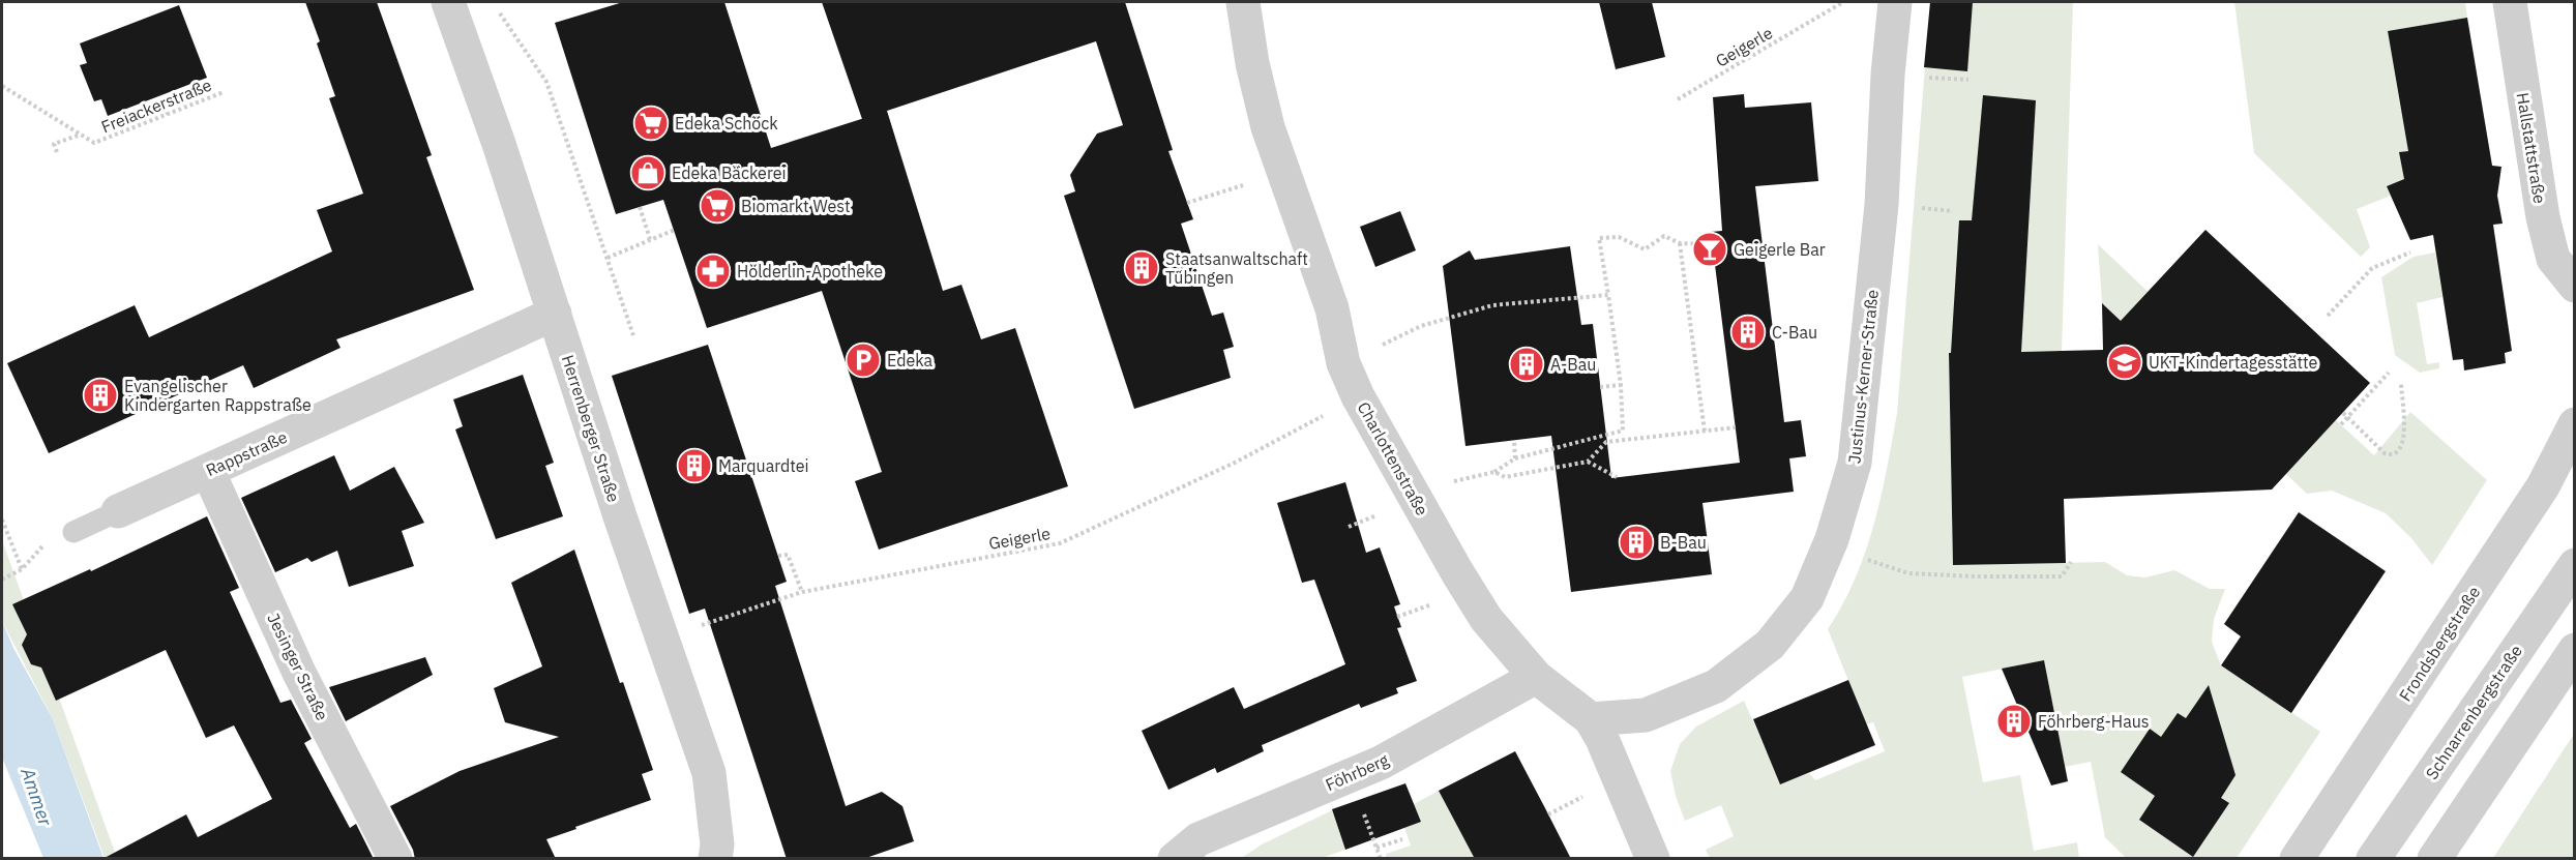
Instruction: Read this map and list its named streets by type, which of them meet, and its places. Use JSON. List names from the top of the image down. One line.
{"streets":{"street":["Hallstattstraße","Justinus-Kerner-Straße","Herrenberger Straße","Rappstraße","Charlottenstraße","Frondsbergstraße","Jesinger Straße","Schnarrenbergstraße","Föhrberg"],"path":["Geigerle","Freiackerstraße"]},"crossings":[["Geigerle","Herrenberger Straße"],["Geigerle","Charlottenstraße"],["Justinus-Kerner-Straße","Charlottenstraße"],["Herrenberger Straße","Rappstraße"],["Rappstraße","Jesinger Straße"],["Charlottenstraße","Föhrberg"]],"water":["Ammer"],"places":{"supermarket":["Edeka Schöck","Biomarkt West"],"shop":["Edeka Bäckerei"],"bar":["Geigerle Bar"],"building":["Staatsanwaltschaft Tübingen","C-Bau","A-Bau","Evangelischer Kindergarten Rappstraße","Marquardtei","B-Bau","Föhrberg-Haus"],"pharmacy":["Hölderlin-Apotheke"],"parking":["Edeka"],"school or university":["UKT-Kindertagesstätte"]}}
